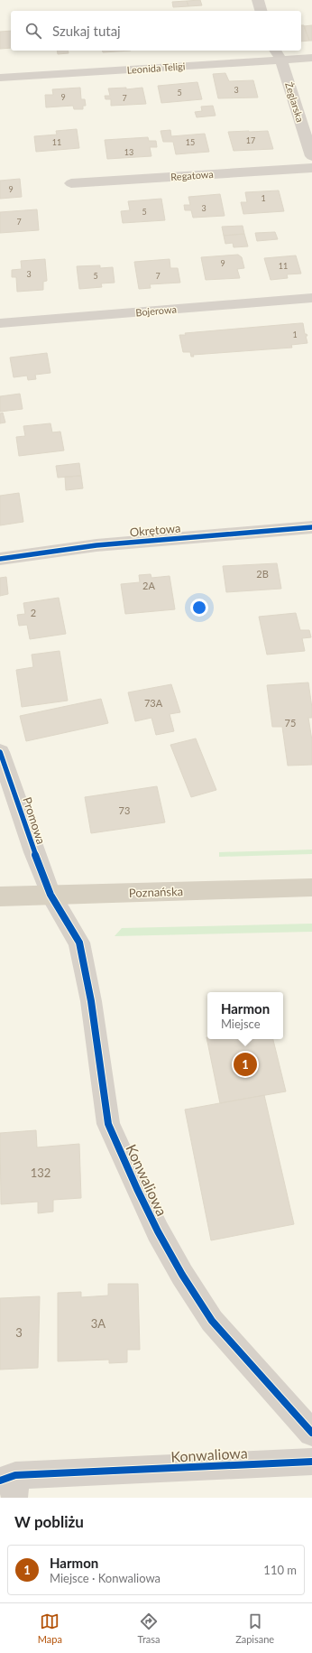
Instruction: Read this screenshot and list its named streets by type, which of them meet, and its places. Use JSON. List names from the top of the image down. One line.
{"streets":{"main road":["Poznańska"],"street":["Leonida Teligi","Żeglarska","Regatowa","Bojerowa","Okrętowa","Promowa","Konwaliowa"]},"crossings":[["Leonida Teligi","Żeglarska"],["Promowa","Poznańska"],["Promowa","Konwaliowa"],["Poznańska","Konwaliowa"]],"house_numbers":["3","5","9","7","17","11","15","13","9","1","3","5","7","9","11","3","5","7","1","2B","2A","2","73A","75","73","132","3A","3"],"page":{"search":"Szukaj tutaj","popup":["Harmon","Miejsce"],"pins":"1","heading":"W pobliżu","list":[{"mark":"1","name":"Harmon","note":"Miejsce · Konwaliowa","value":"110 m"}],"nav":["Mapa","Trasa","Zapisane"]}}
